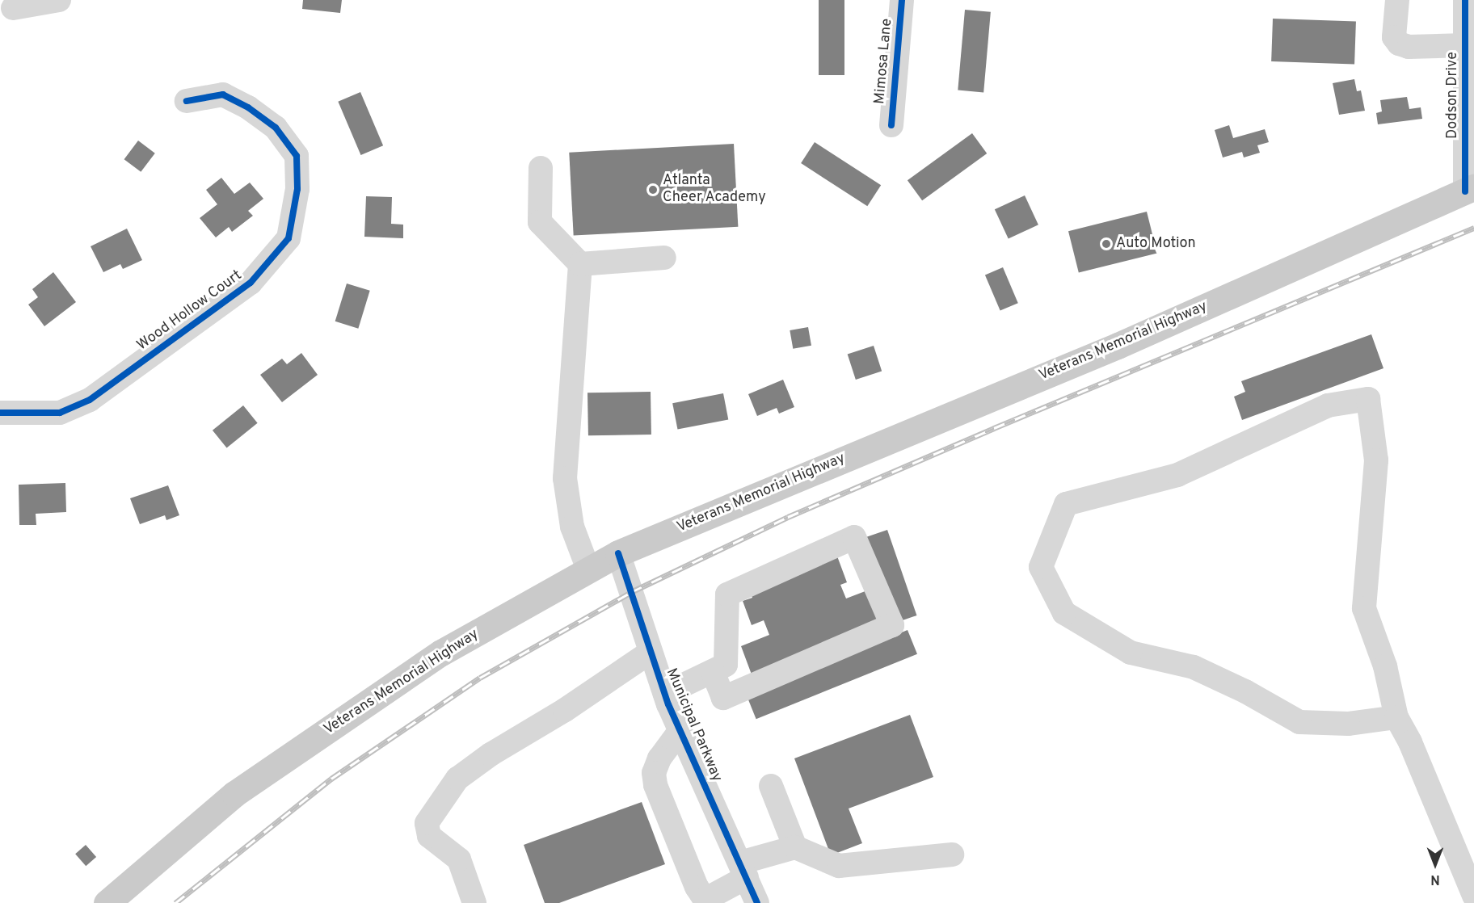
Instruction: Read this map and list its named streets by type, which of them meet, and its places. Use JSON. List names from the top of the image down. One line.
{"streets":{"main road":["Veterans Memorial Highway"],"street":["Mimosa Lane","Dodson Drive","Wood Hollow Court","Municipal Parkway"]},"crossings":[["Dodson Drive","Veterans Memorial Highway"],["Veterans Memorial Highway","Municipal Parkway"]],"places":["Atlanta Cheer Academy","Auto Motion"],"north":"bottom"}
